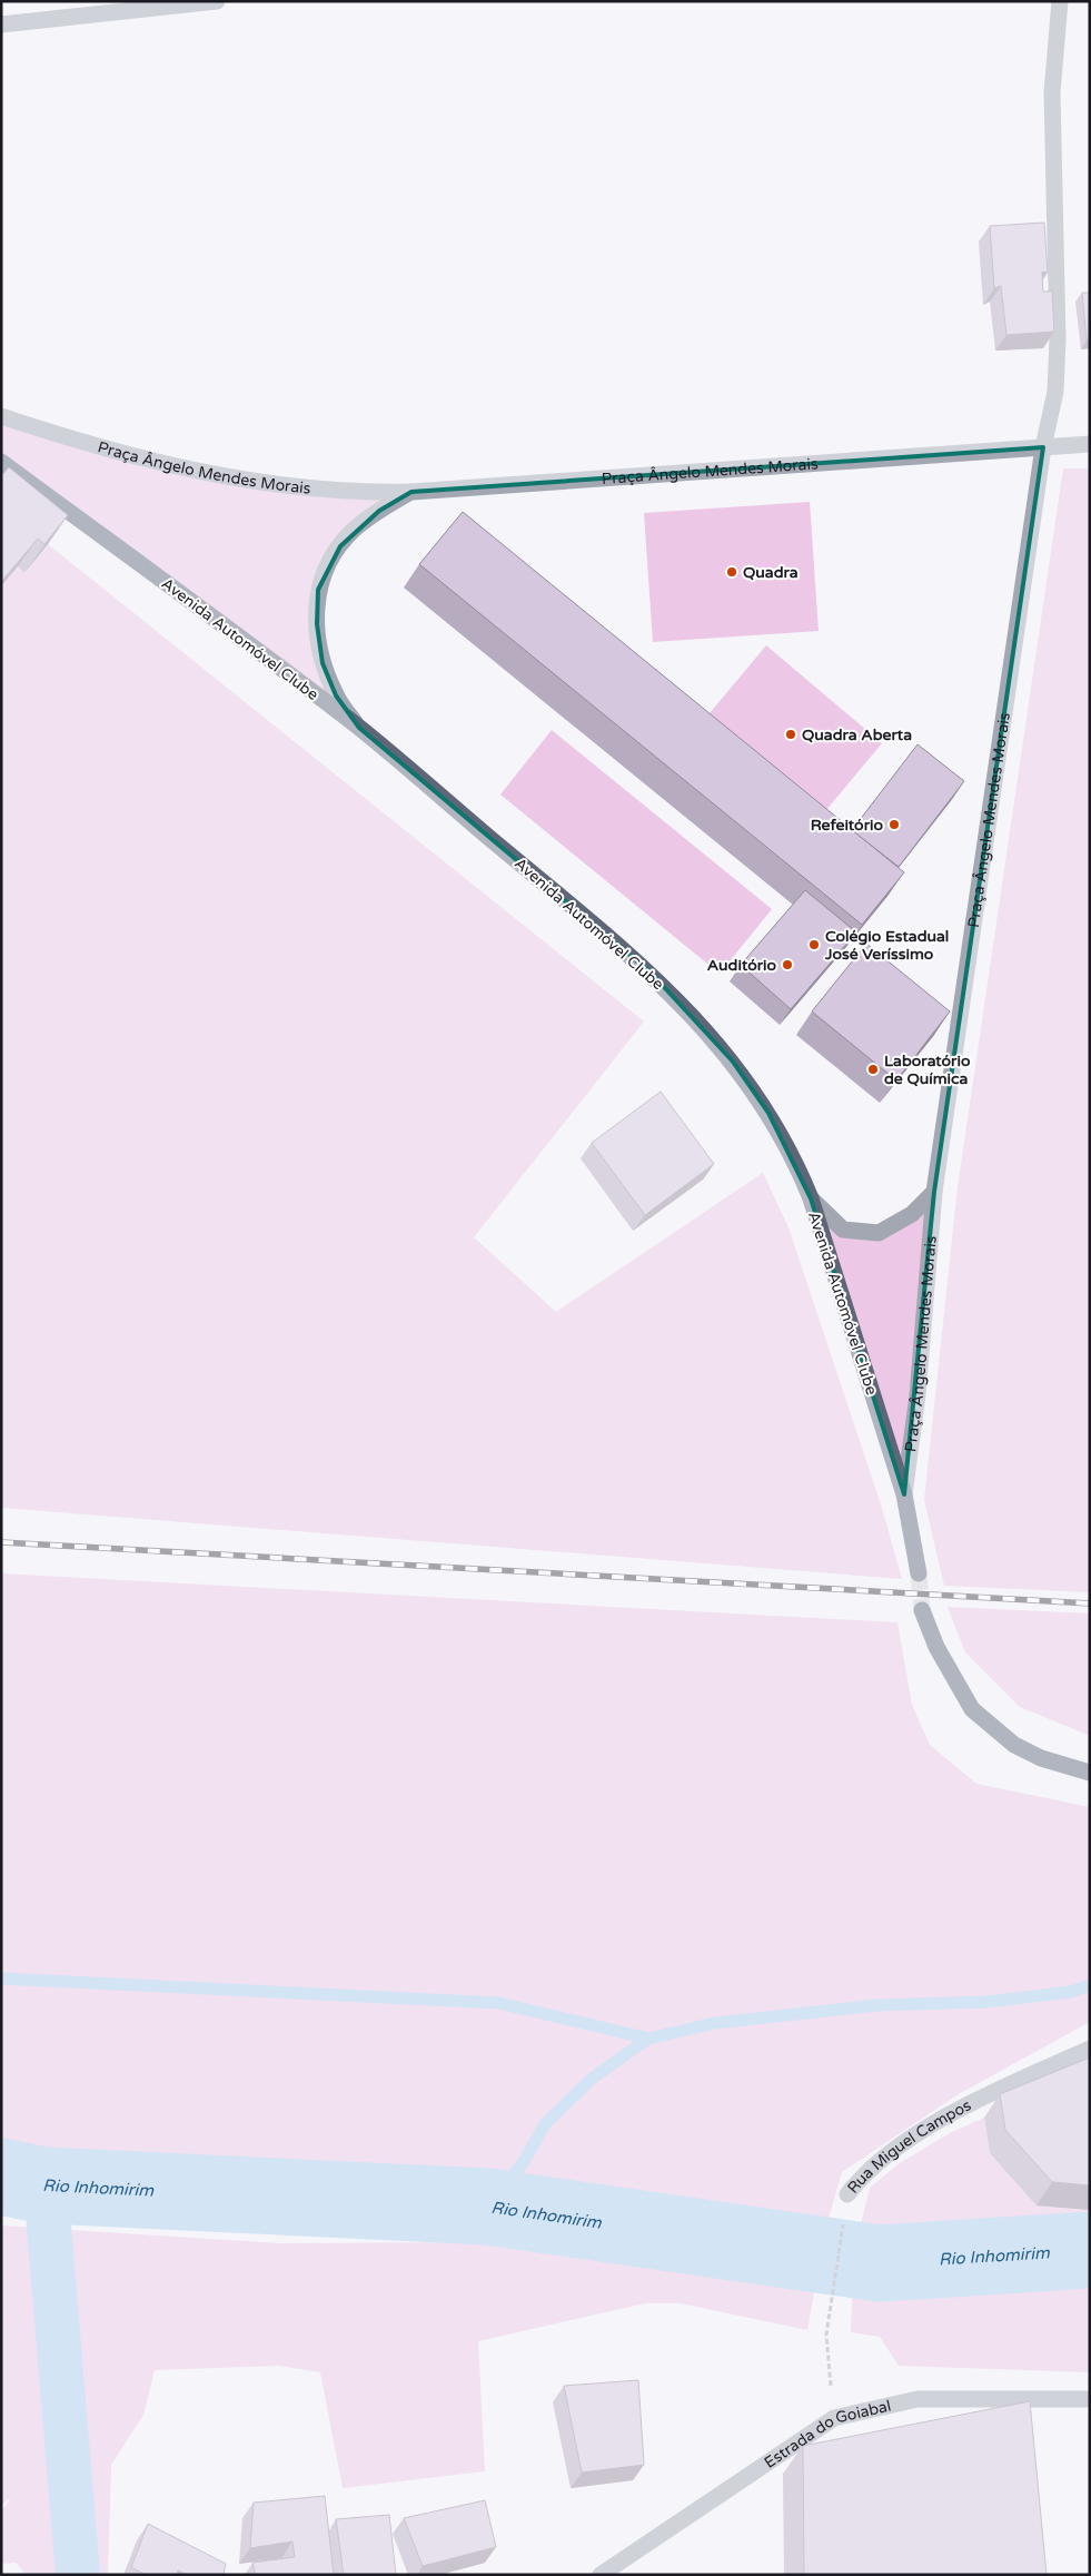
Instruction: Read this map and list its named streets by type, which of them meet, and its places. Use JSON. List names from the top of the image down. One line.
{"streets":{"main road":["Avenida Automóvel Clube"],"street":["Praça Ângelo Mendes Morais","Rua Miguel Campos","Estrada do Goiabal"]},"crossings":[["Praça Ângelo Mendes Morais","Avenida Automóvel Clube"],["Rua Miguel Campos","Estrada do Goiabal"]],"water":["Rio Inhomirim"],"places":["Quadra","Quadra Aberta","Refeitório","Colégio Estadual José Veríssimo","Auditório","Laboratório de Química"]}
